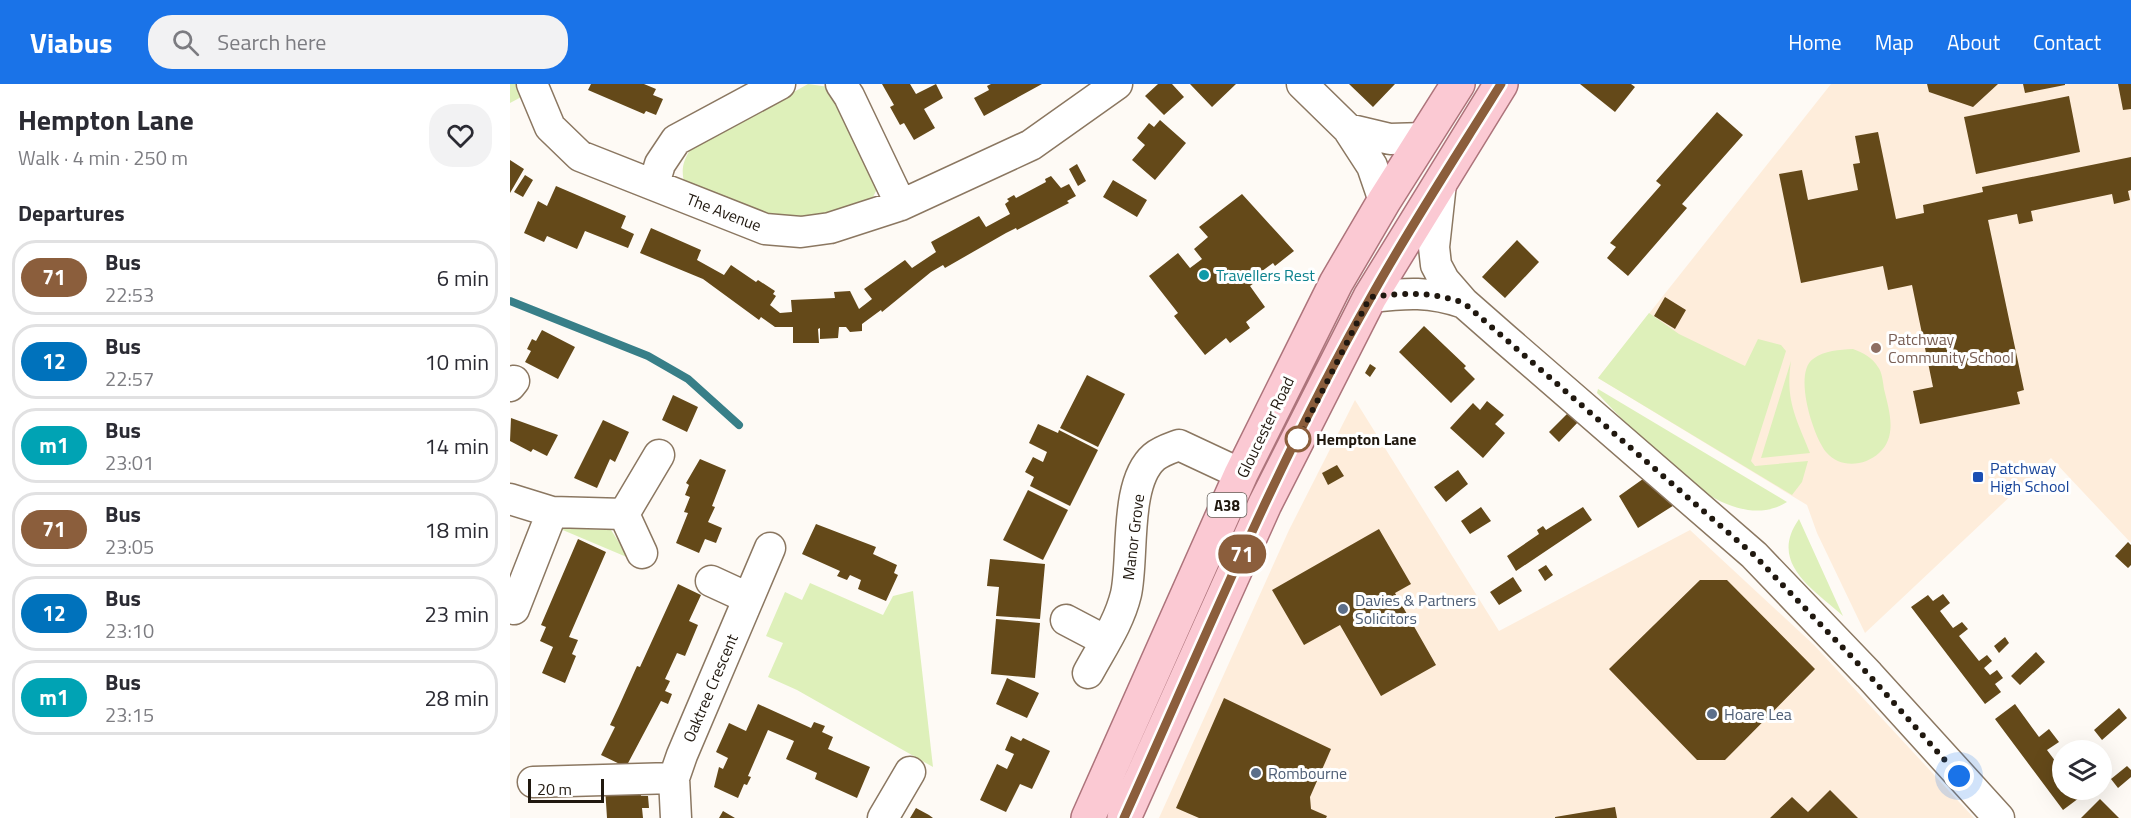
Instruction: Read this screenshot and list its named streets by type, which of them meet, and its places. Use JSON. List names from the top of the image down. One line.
{"streets":{"main road":["Gloucester Road","A38"],"street":["The Avenue","Manor Grove","Oaktree Crescent"]},"crossings":[["Gloucester Road","Manor Grove"]],"places":{"other":["Travellers Rest","Patchway Community School","Hempton Lane","Davies & Partners Solicitors","Hoare Lea","Rombourne"],"transit":["Patchway High School"]},"lines":["bus line 71"],"scale_bar":"20 m","page":{"header":"Viabus","search":"Search here","nav":["Home","Map","About","Contact"],"heading":[["Hempton Lane","Walk · 4 min · 250 m"],"Departures"],"on_map":"71","list":[{"mark":"71","name":"Bus","note":"22:53","value":"6 min"},{"mark":"12","name":"Bus","note":"22:57","value":"10 min"},{"mark":"m1","name":"Bus","note":"23:01","value":"14 min"},{"mark":"71","name":"Bus","note":"23:05","value":"18 min"},{"mark":"12","name":"Bus","note":"23:10","value":"23 min"},{"mark":"m1","name":"Bus","note":"23:15","value":"28 min"}],"scale":"20 m"}}
